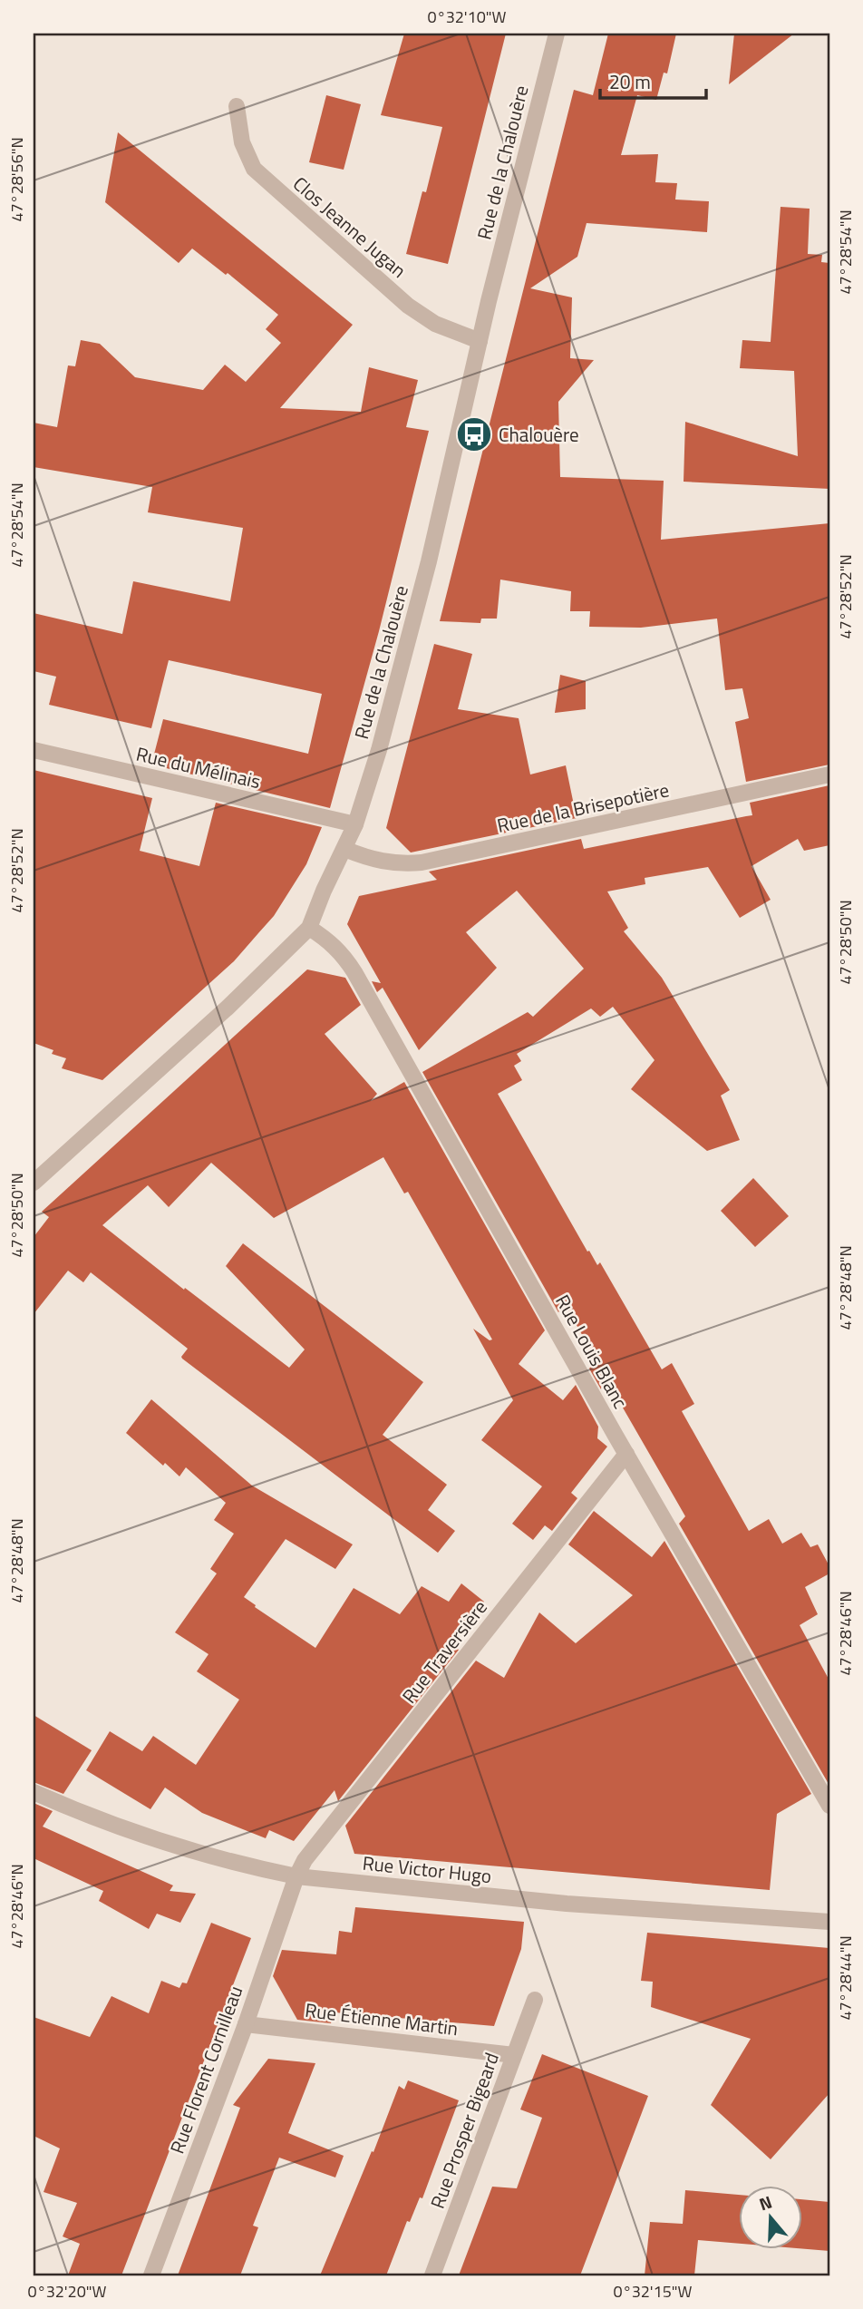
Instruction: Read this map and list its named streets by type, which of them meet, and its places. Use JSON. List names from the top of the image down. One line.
{"streets":{"street":["Rue de la Chalouère","Clos Jeanne Jugan","Rue du Mélinais","Rue de la Brisepotière","Rue Louis Blanc","Rue Traversière","Rue Victor Hugo","Rue Étienne Martin","Rue Florent Cornilleau","Rue Prosper Bigeard"]},"crossings":[["Rue de la Chalouère","Clos Jeanne Jugan"],["Rue de la Chalouère","Rue du Mélinais"],["Rue de la Chalouère","Rue de la Brisepotière"],["Rue de la Chalouère","Rue Louis Blanc"],["Rue Louis Blanc","Rue Traversière"],["Rue Traversière","Rue Victor Hugo"],["Rue Traversière","Rue Florent Cornilleau"],["Rue Victor Hugo","Rue Florent Cornilleau"],["Rue Étienne Martin","Rue Florent Cornilleau"],["Rue Étienne Martin","Rue Prosper Bigeard"]],"places":{"bus stop":["Chalouère"]},"scale_bar":"20 m","north":"top","coordinates":["0°32'10\"W","47°28'56\"N","47°28'54\"N","47°28'52\"N","47°28'50\"N","47°28'48\"N","47°28'46\"N","47°28'44\"N","0°32'20\"W","0°32'15\"W"]}
